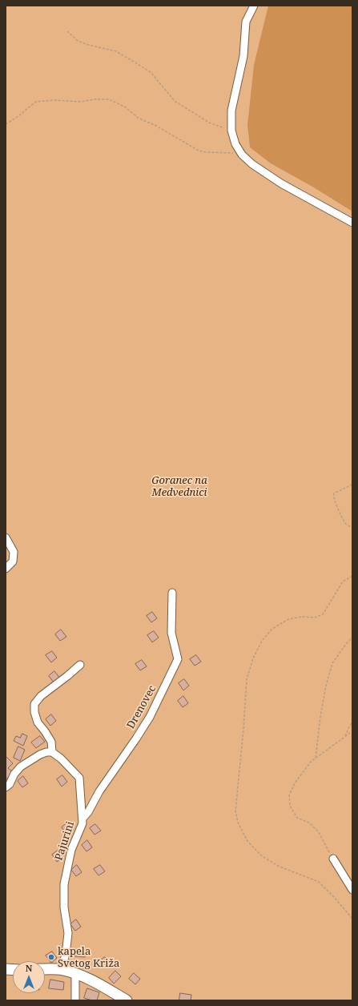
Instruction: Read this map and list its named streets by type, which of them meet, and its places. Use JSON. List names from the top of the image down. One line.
{"streets":{"street":["Drenovec","Pajurini"]},"crossings":[["Drenovec","Pajurini"]],"parks":["Goranec na Medvednici"],"places":["kapela Svetog Križa"],"north":"top"}
